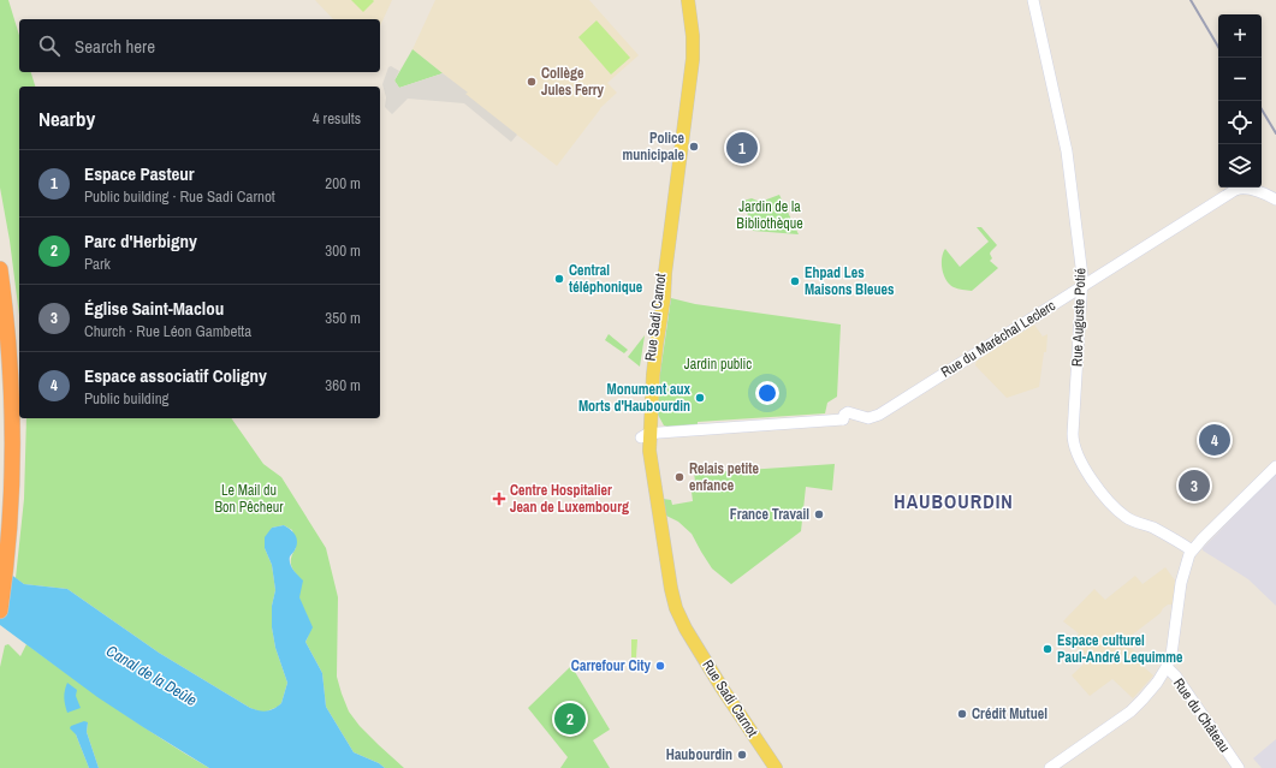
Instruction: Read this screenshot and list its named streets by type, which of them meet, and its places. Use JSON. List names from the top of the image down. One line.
{"streets":{"main road":["Rue Sadi Carnot"],"street":["Rue Auguste Potié","Rue du Maréchal Leclerc","Rue du Château"]},"crossings":[["Rue Sadi Carnot","Rue du Maréchal Leclerc"],["Rue Auguste Potié","Rue du Maréchal Leclerc"]],"districts":["HAUBOURDIN"],"water":["Canal de la Deûle"],"parks":["Jardin de la Bibliothèque","Jardin public","Le Mail du Bon Pêcheur"],"places":{"other":["Collège Jules Ferry","Police municipale","Central téléphonique","Ehpad Les Maisons Bleues","Monument aux Morts d'Haubourdin","Relais petite enfance","France Travail","Espace culturel Paul-André Lequimme","Carrefour City","Crédit Mutuel","Haubourdin"],"health":["Centre Hospitalier Jean de Luxembourg"]},"page":{"map_buttons":["+","−"],"search":"Search here","heading":["Nearby","4 results"],"pins":["1","4","3","2"],"list":[{"mark":"1","name":"Espace Pasteur","note":"Public building · Rue Sadi Carnot","value":"200 m"},{"mark":"2","name":"Parc d'Herbigny","note":"Park","value":"300 m"},{"mark":"3","name":"Église Saint-Maclou","note":"Church · Rue Léon Gambetta","value":"350 m"},{"mark":"4","name":"Espace associatif Coligny","note":"Public building","value":"360 m"}]}}
